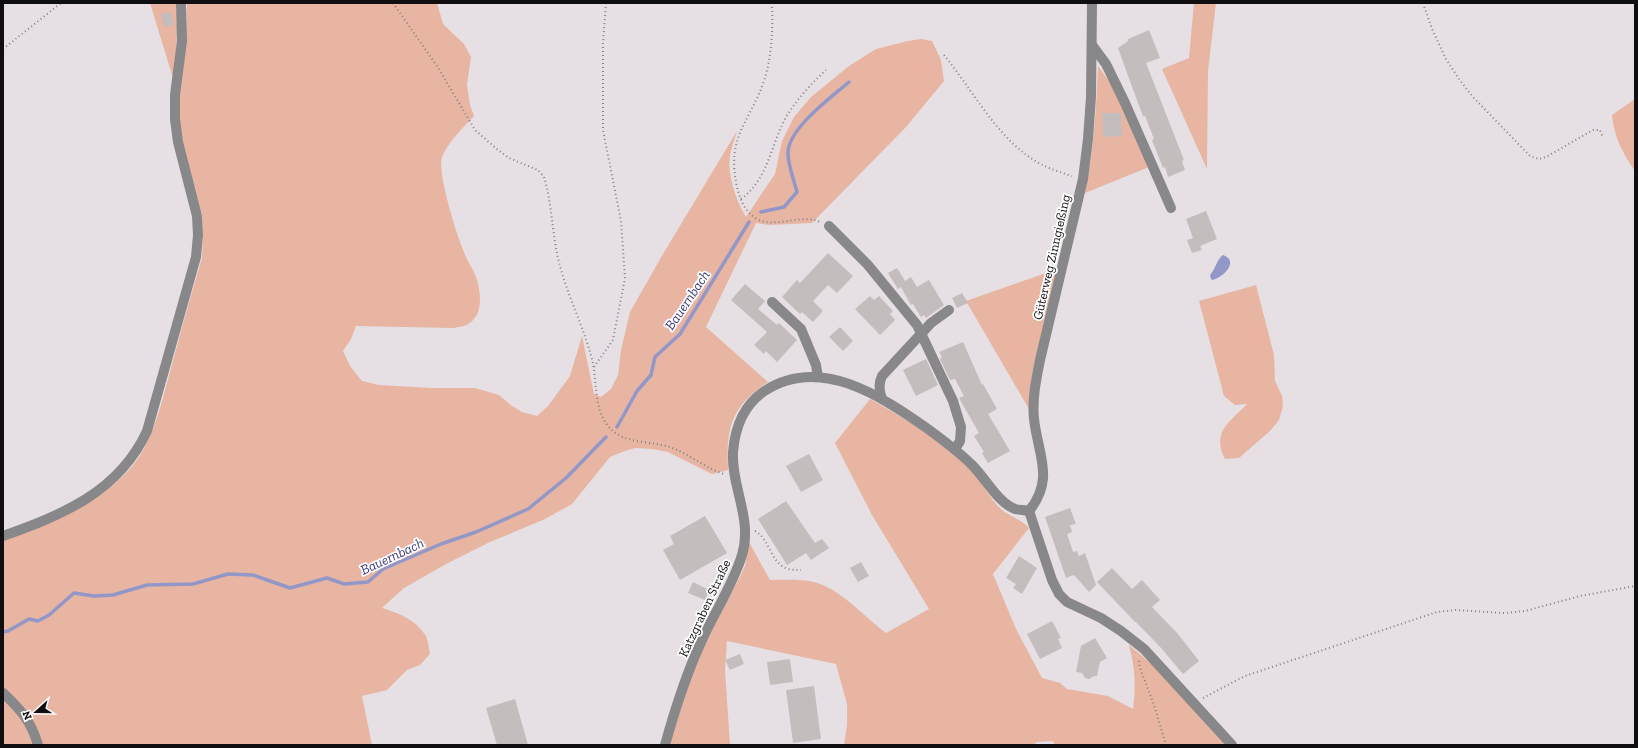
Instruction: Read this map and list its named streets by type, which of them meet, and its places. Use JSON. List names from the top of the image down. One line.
{"streets":{"street":["Güterweg Zinngießing","Katzgraben Straße"]},"crossings":[["Güterweg Zinngießing","Katzgraben Straße"]],"water":["Bauernbach"],"north":"left"}
